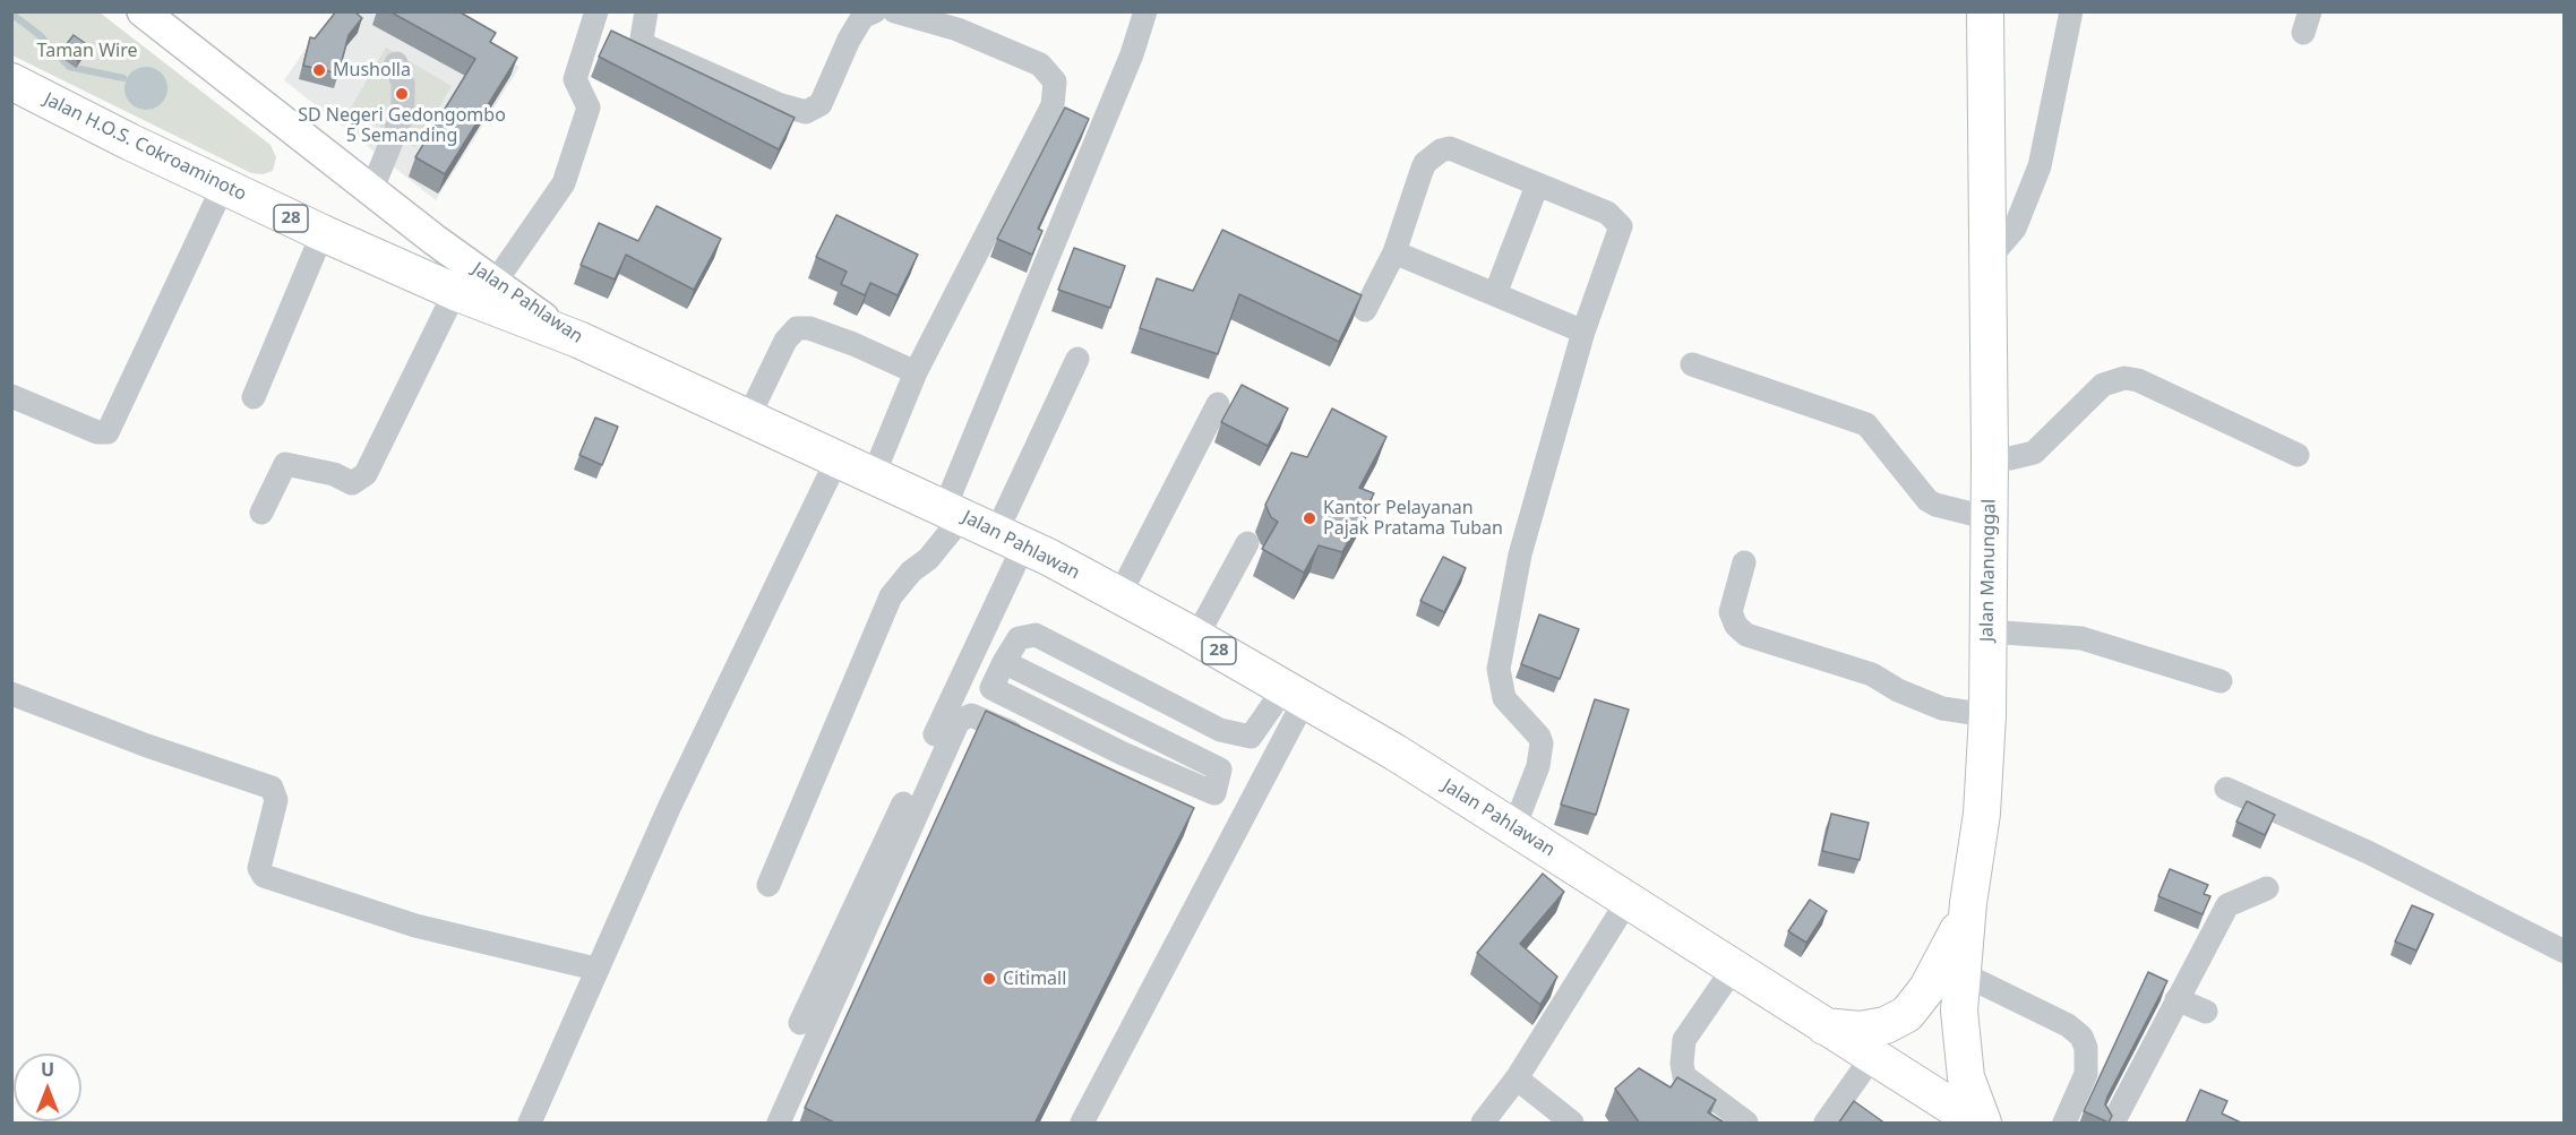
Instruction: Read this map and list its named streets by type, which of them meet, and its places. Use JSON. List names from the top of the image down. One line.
{"streets":{"highway":["Jalan H.O.S. Cokroaminoto","28","Jalan Pahlawan","Jalan Manunggal"]},"crossings":[["Jalan H.O.S. Cokroaminoto","Jalan Pahlawan"]],"parks":["Taman Wire"],"places":["Musholla","SD Negeri Gedongombo 5 Semanding","Kantor Pelayanan Pajak Pratama Tuban","Citimall"],"north":"top"}
